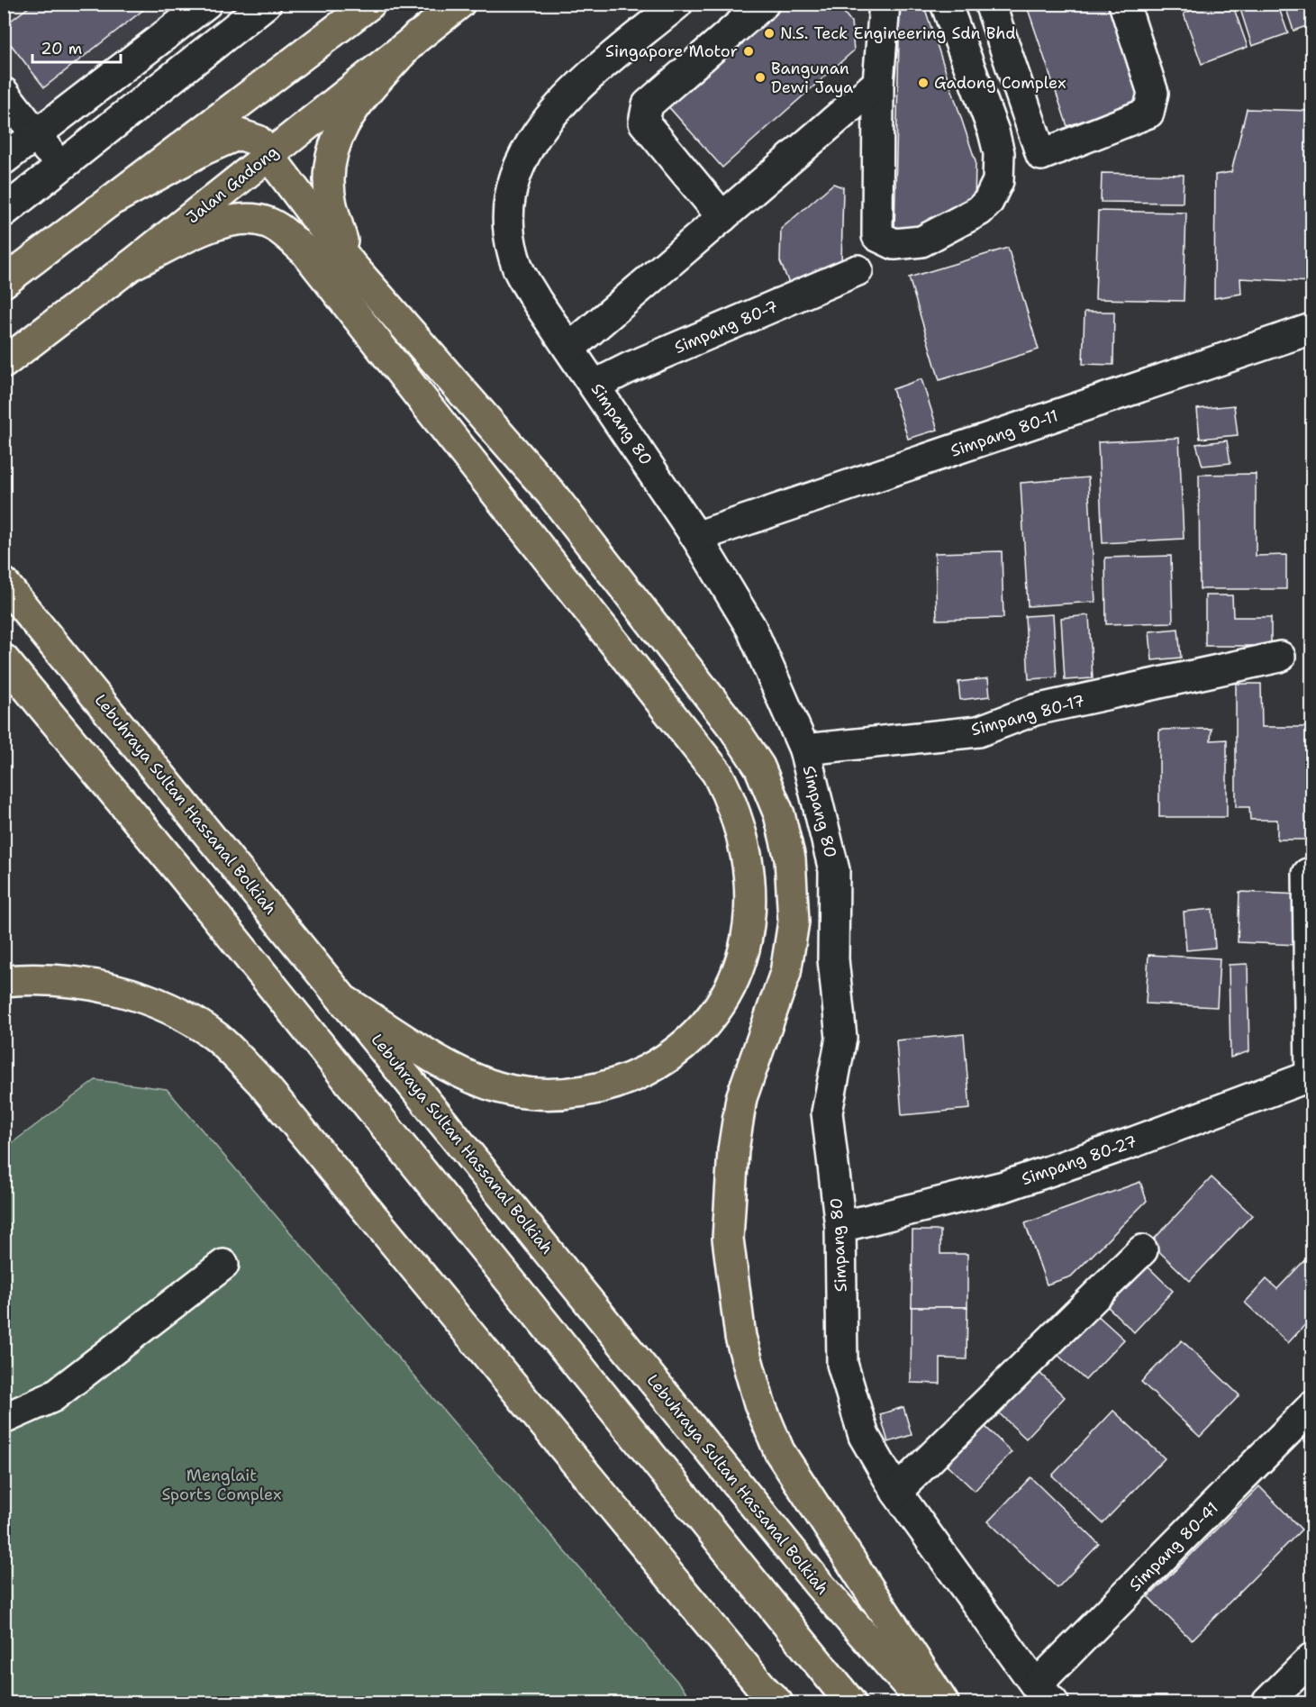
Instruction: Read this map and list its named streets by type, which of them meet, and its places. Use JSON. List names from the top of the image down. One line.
{"streets":{"main road":["Jalan Gadong","Lebuhraya Sultan Hassanal Bolkiah"],"street":["Simpang 80-7","Simpang 80","Simpang 80-11","Simpang 80-17","Simpang 80-27","Simpang 80-41"]},"crossings":[["Simpang 80-7","Simpang 80"],["Simpang 80","Simpang 80-11"],["Simpang 80","Simpang 80-17"],["Simpang 80","Simpang 80-27"],["Simpang 80","Simpang 80-41"]],"parks":["Menglait Sports Complex"],"places":["N.S. Teck Engineering Sdn Bhd","Singapore Motor","Bangunan Dewi Jaya","Gadong Complex"],"scale_bar":"20 m"}
